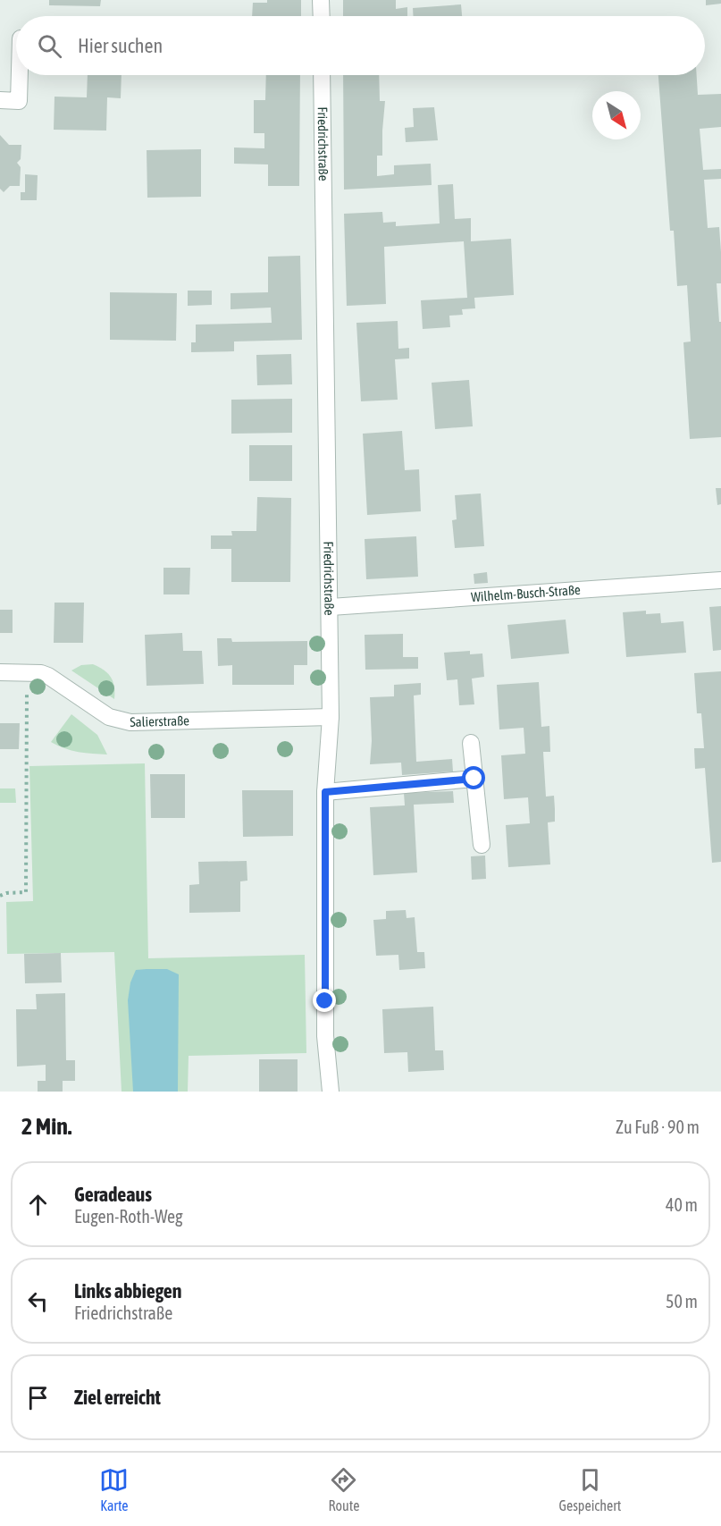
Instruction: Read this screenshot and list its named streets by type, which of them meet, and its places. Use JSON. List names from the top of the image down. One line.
{"streets":{"street":["Friedrichstraße","Wilhelm-Busch-Straße","Salierstraße"]},"crossings":[["Friedrichstraße","Wilhelm-Busch-Straße"],["Friedrichstraße","Salierstraße"]],"north":"bottom right","page":{"search":"Hier suchen","heading":["2 Min.","Zu Fuß · 90 m"],"list":[["Geradeaus","Eugen-Roth-Weg","40 m"],["Links abbiegen","Friedrichstraße","50 m"],"Ziel erreicht"],"nav":["Karte","Route","Gespeichert"]}}
